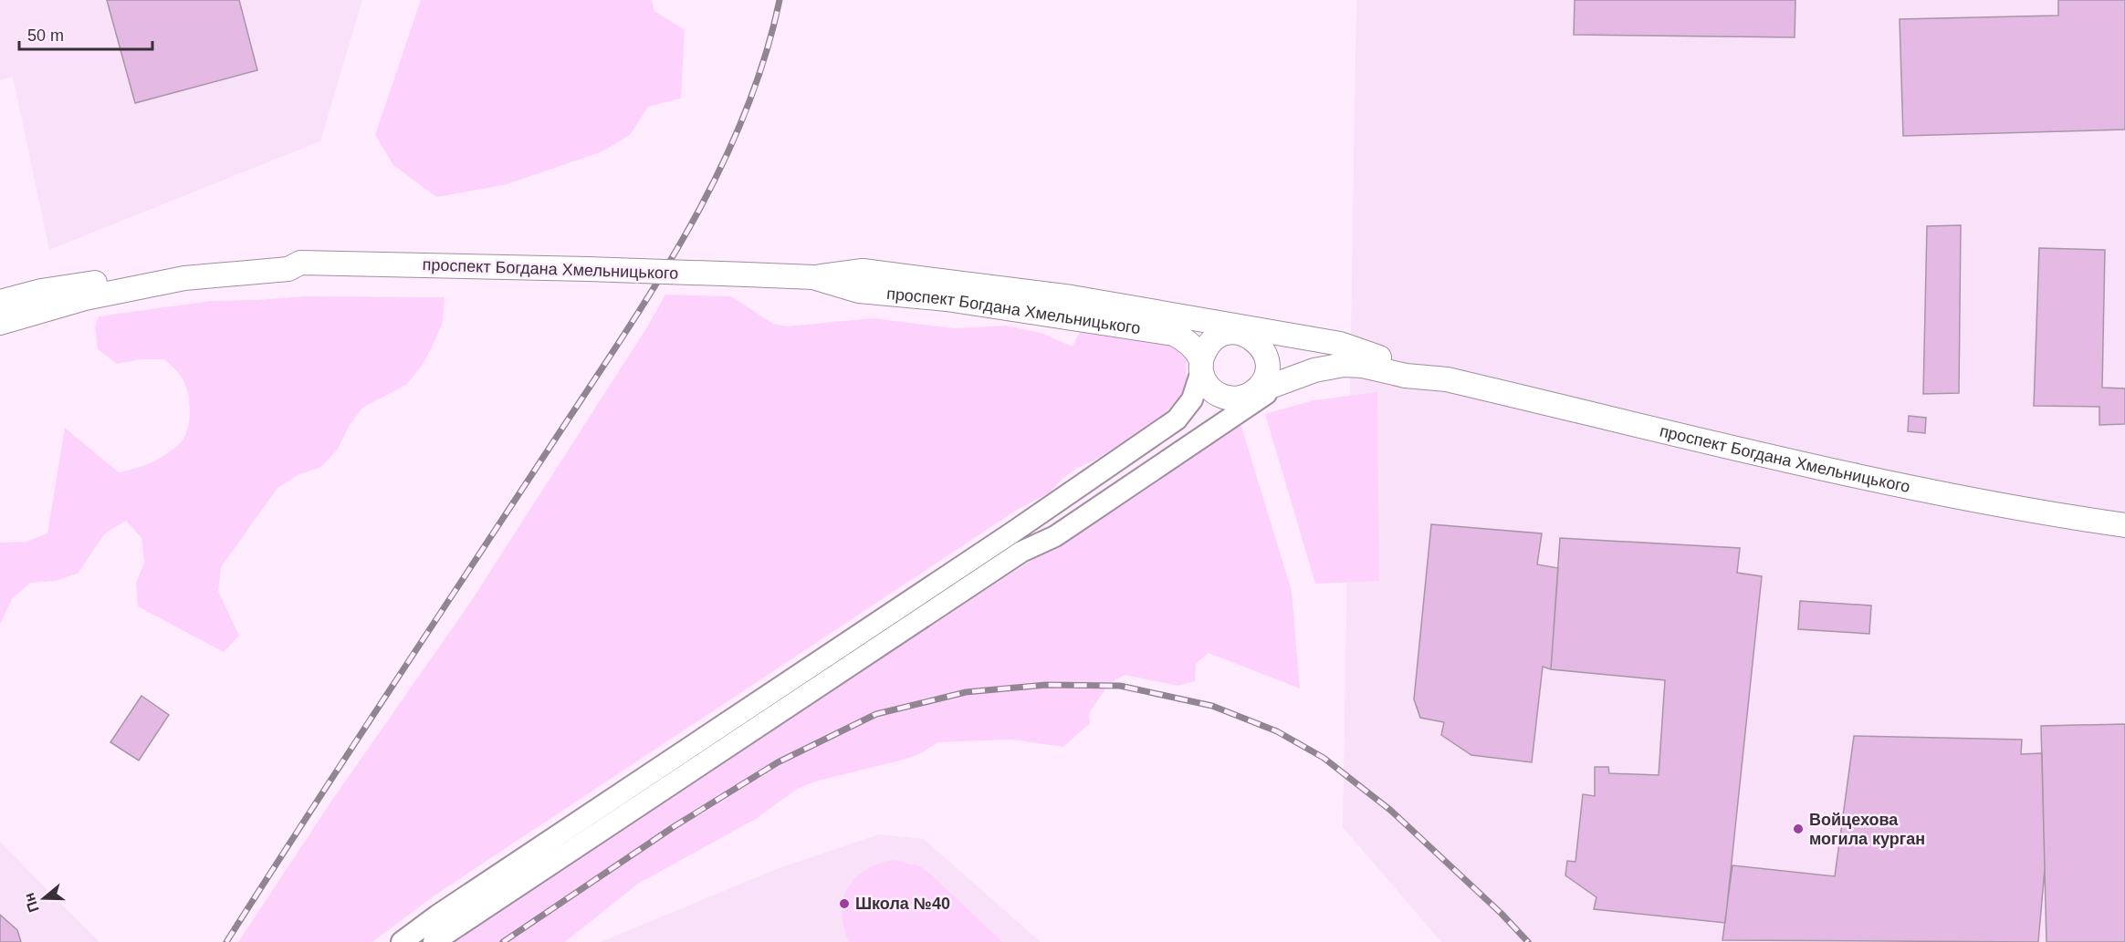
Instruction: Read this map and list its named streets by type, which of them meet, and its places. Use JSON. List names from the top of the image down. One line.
{"streets":{"main road":["проспект Богдана Хмельницького"]},"places":["Войцехова могила курган","Школа №40"],"scale_bar":"50 m","north":"left"}
